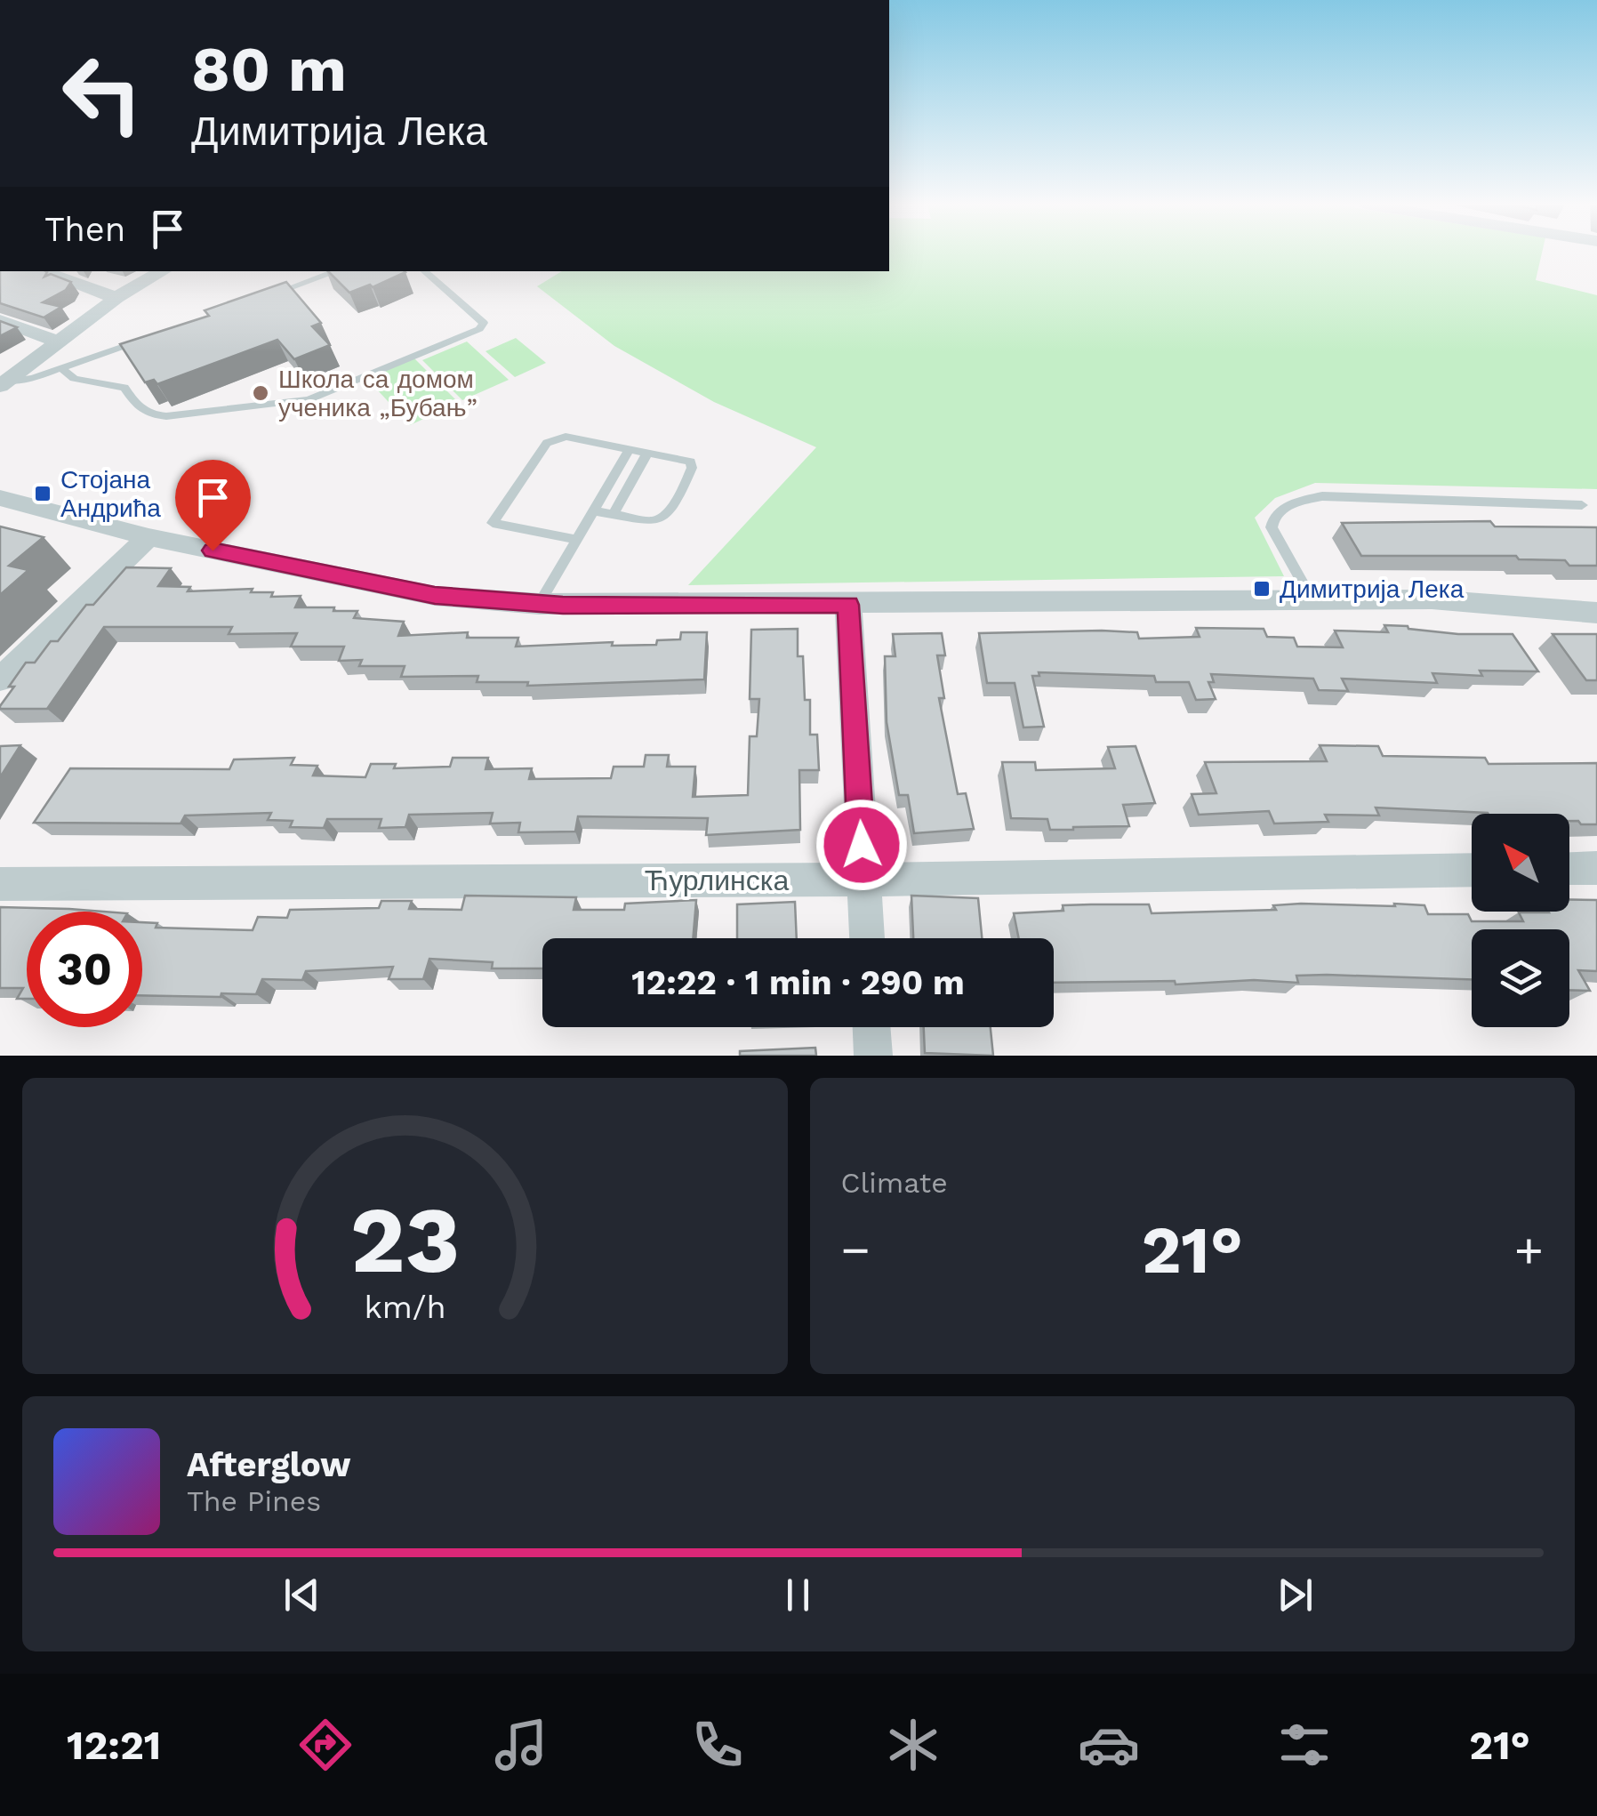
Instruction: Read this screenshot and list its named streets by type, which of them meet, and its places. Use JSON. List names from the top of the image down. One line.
{"streets":{"street":["Ћурлинска"]},"places":{"other":["Школа са домом ученика „Бубањ”"],"transit":["Стојана Андрића","Димитрија Лека"]},"north":"top left","page":{"turn":["80 m","Димитрија Лека"],"then":"Then","limit":"30","trip":"12:22 · 1 min · 290 m","tile":"Climate","heat":["−","21°","+"],"song":["Afterglow","The Pines"],"tabs":["12:21","21°"],"gauge":["23","km/h"]}}
